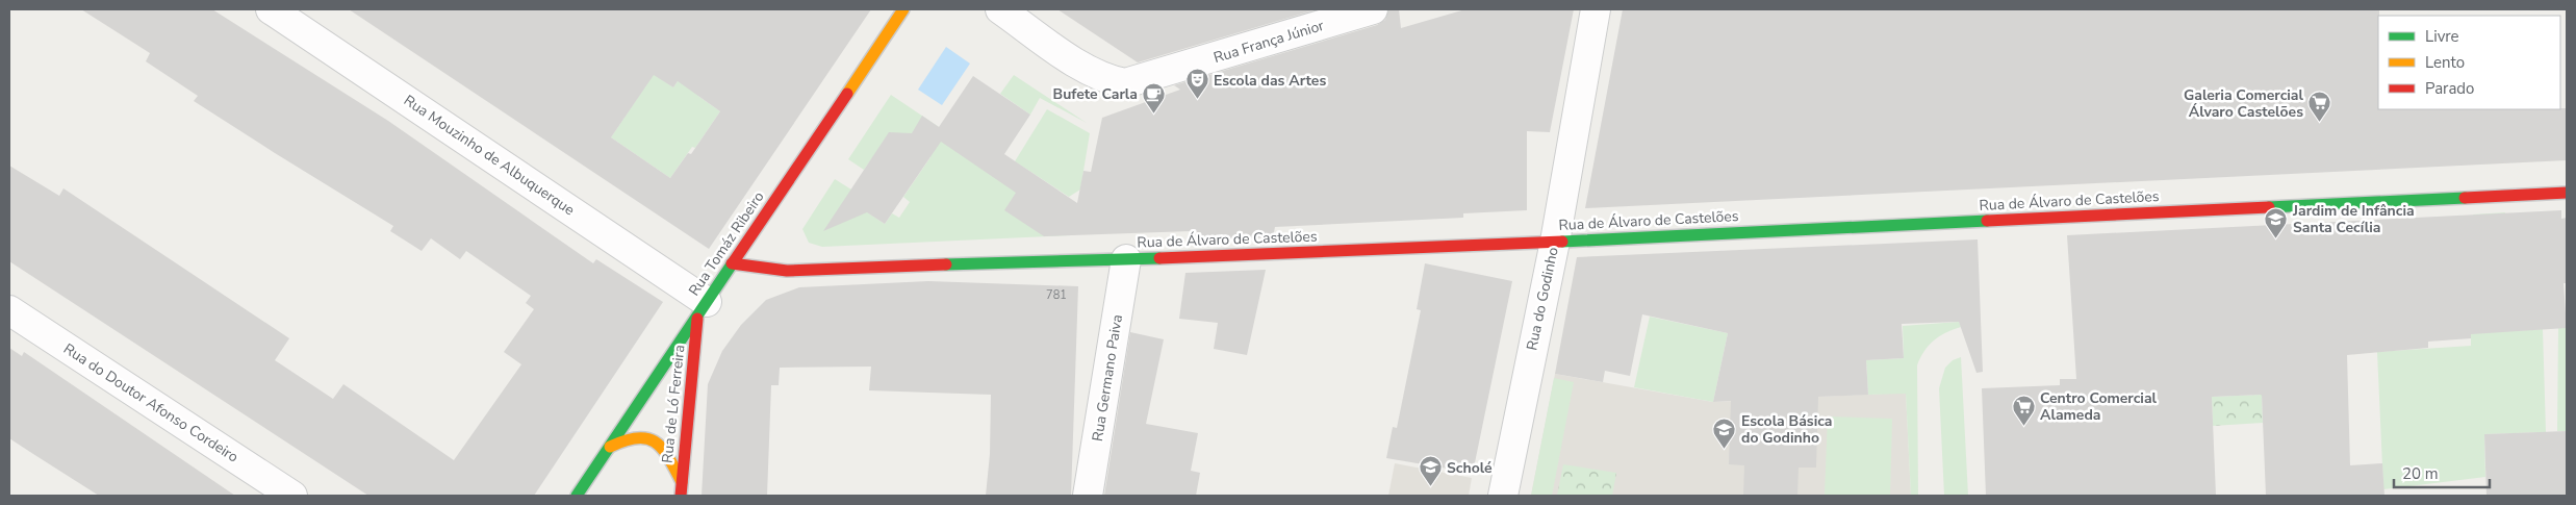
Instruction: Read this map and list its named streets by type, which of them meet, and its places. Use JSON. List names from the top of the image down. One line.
{"streets":{"street":["Rua França Júnior","Rua Mouzinho de Albuquerque","Rua de Álvaro de Castelões","Rua Tomáz Ribeiro","Rua do Godinho","Rua Germano Paiva","Rua do Doutor Afonso Cordeiro","Rua de Ló Ferreira"]},"crossings":[["Rua Mouzinho de Albuquerque","Rua Tomáz Ribeiro"],["Rua Mouzinho de Albuquerque","Rua de Ló Ferreira"],["Rua de Álvaro de Castelões","Rua Tomáz Ribeiro"],["Rua de Álvaro de Castelões","Rua do Godinho"],["Rua de Álvaro de Castelões","Rua Germano Paiva"],["Rua Tomáz Ribeiro","Rua de Ló Ferreira"]],"places":{"theatre":["Escola das Artes"],"cafe":["Bufete Carla"],"supermarket":["Galeria Comercial Álvaro Castelões","Centro Comercial Alameda"],"school or university":["Jardim de Infância Santa Cecília","Escola Básica do Godinho","Scholé"]},"house_numbers":["781"],"legend":["Livre","Lento","Parado"],"scale_bar":"20 m"}
